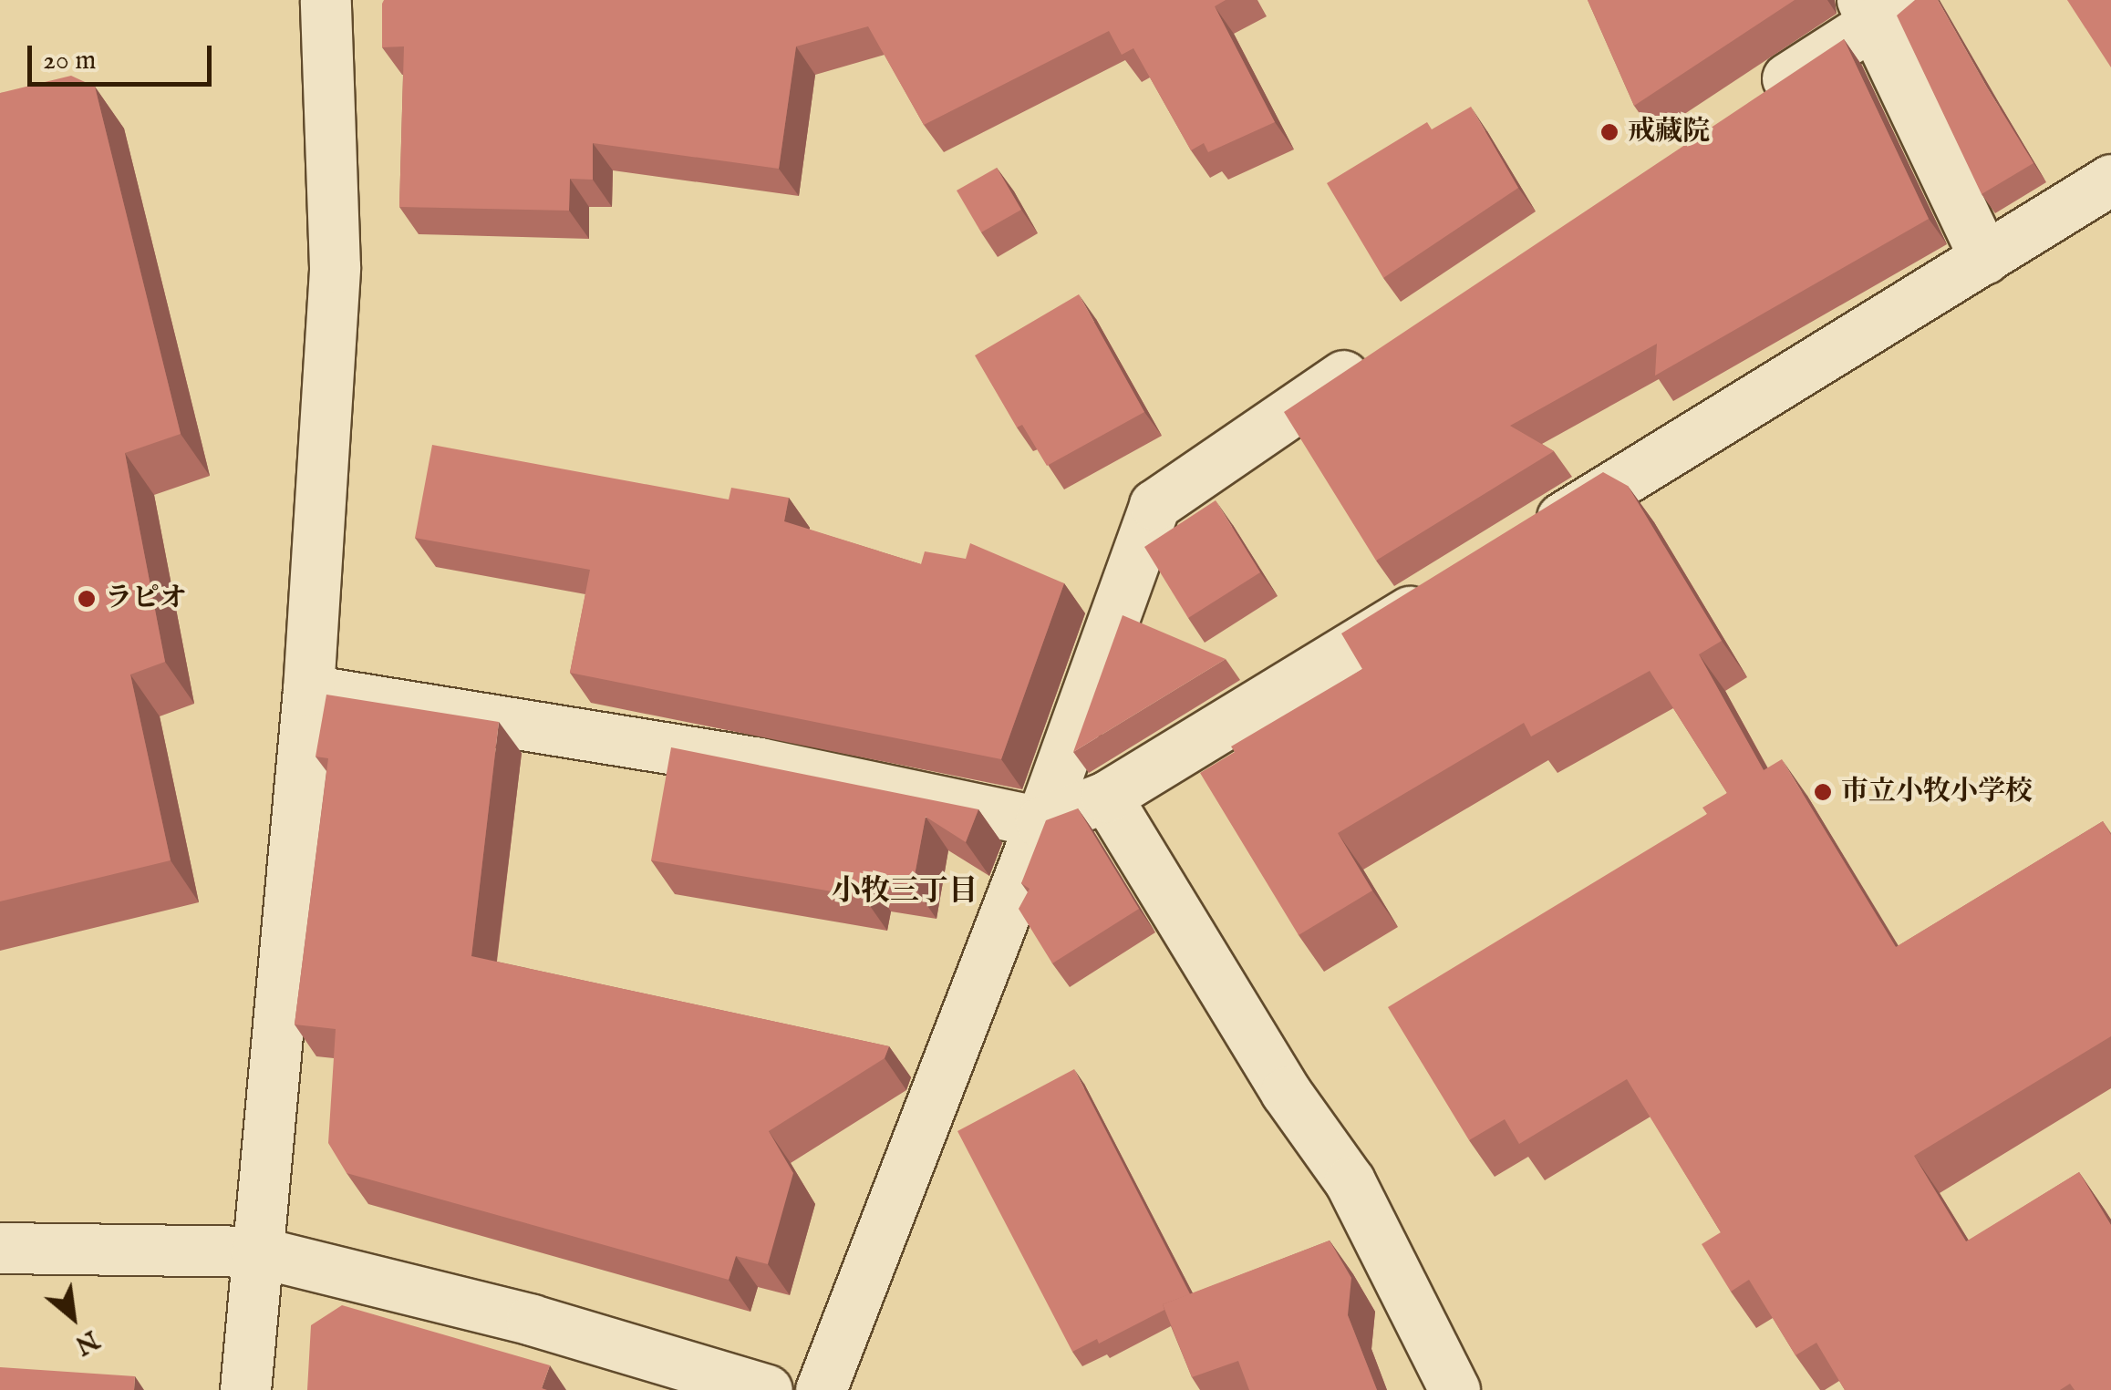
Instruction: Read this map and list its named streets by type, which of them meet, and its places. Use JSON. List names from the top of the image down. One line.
{"districts":["小牧三丁目"],"places":["戒藏院","ラピオ","市立小牧小学校"],"scale_bar":"20 m","north":"bottom right"}
